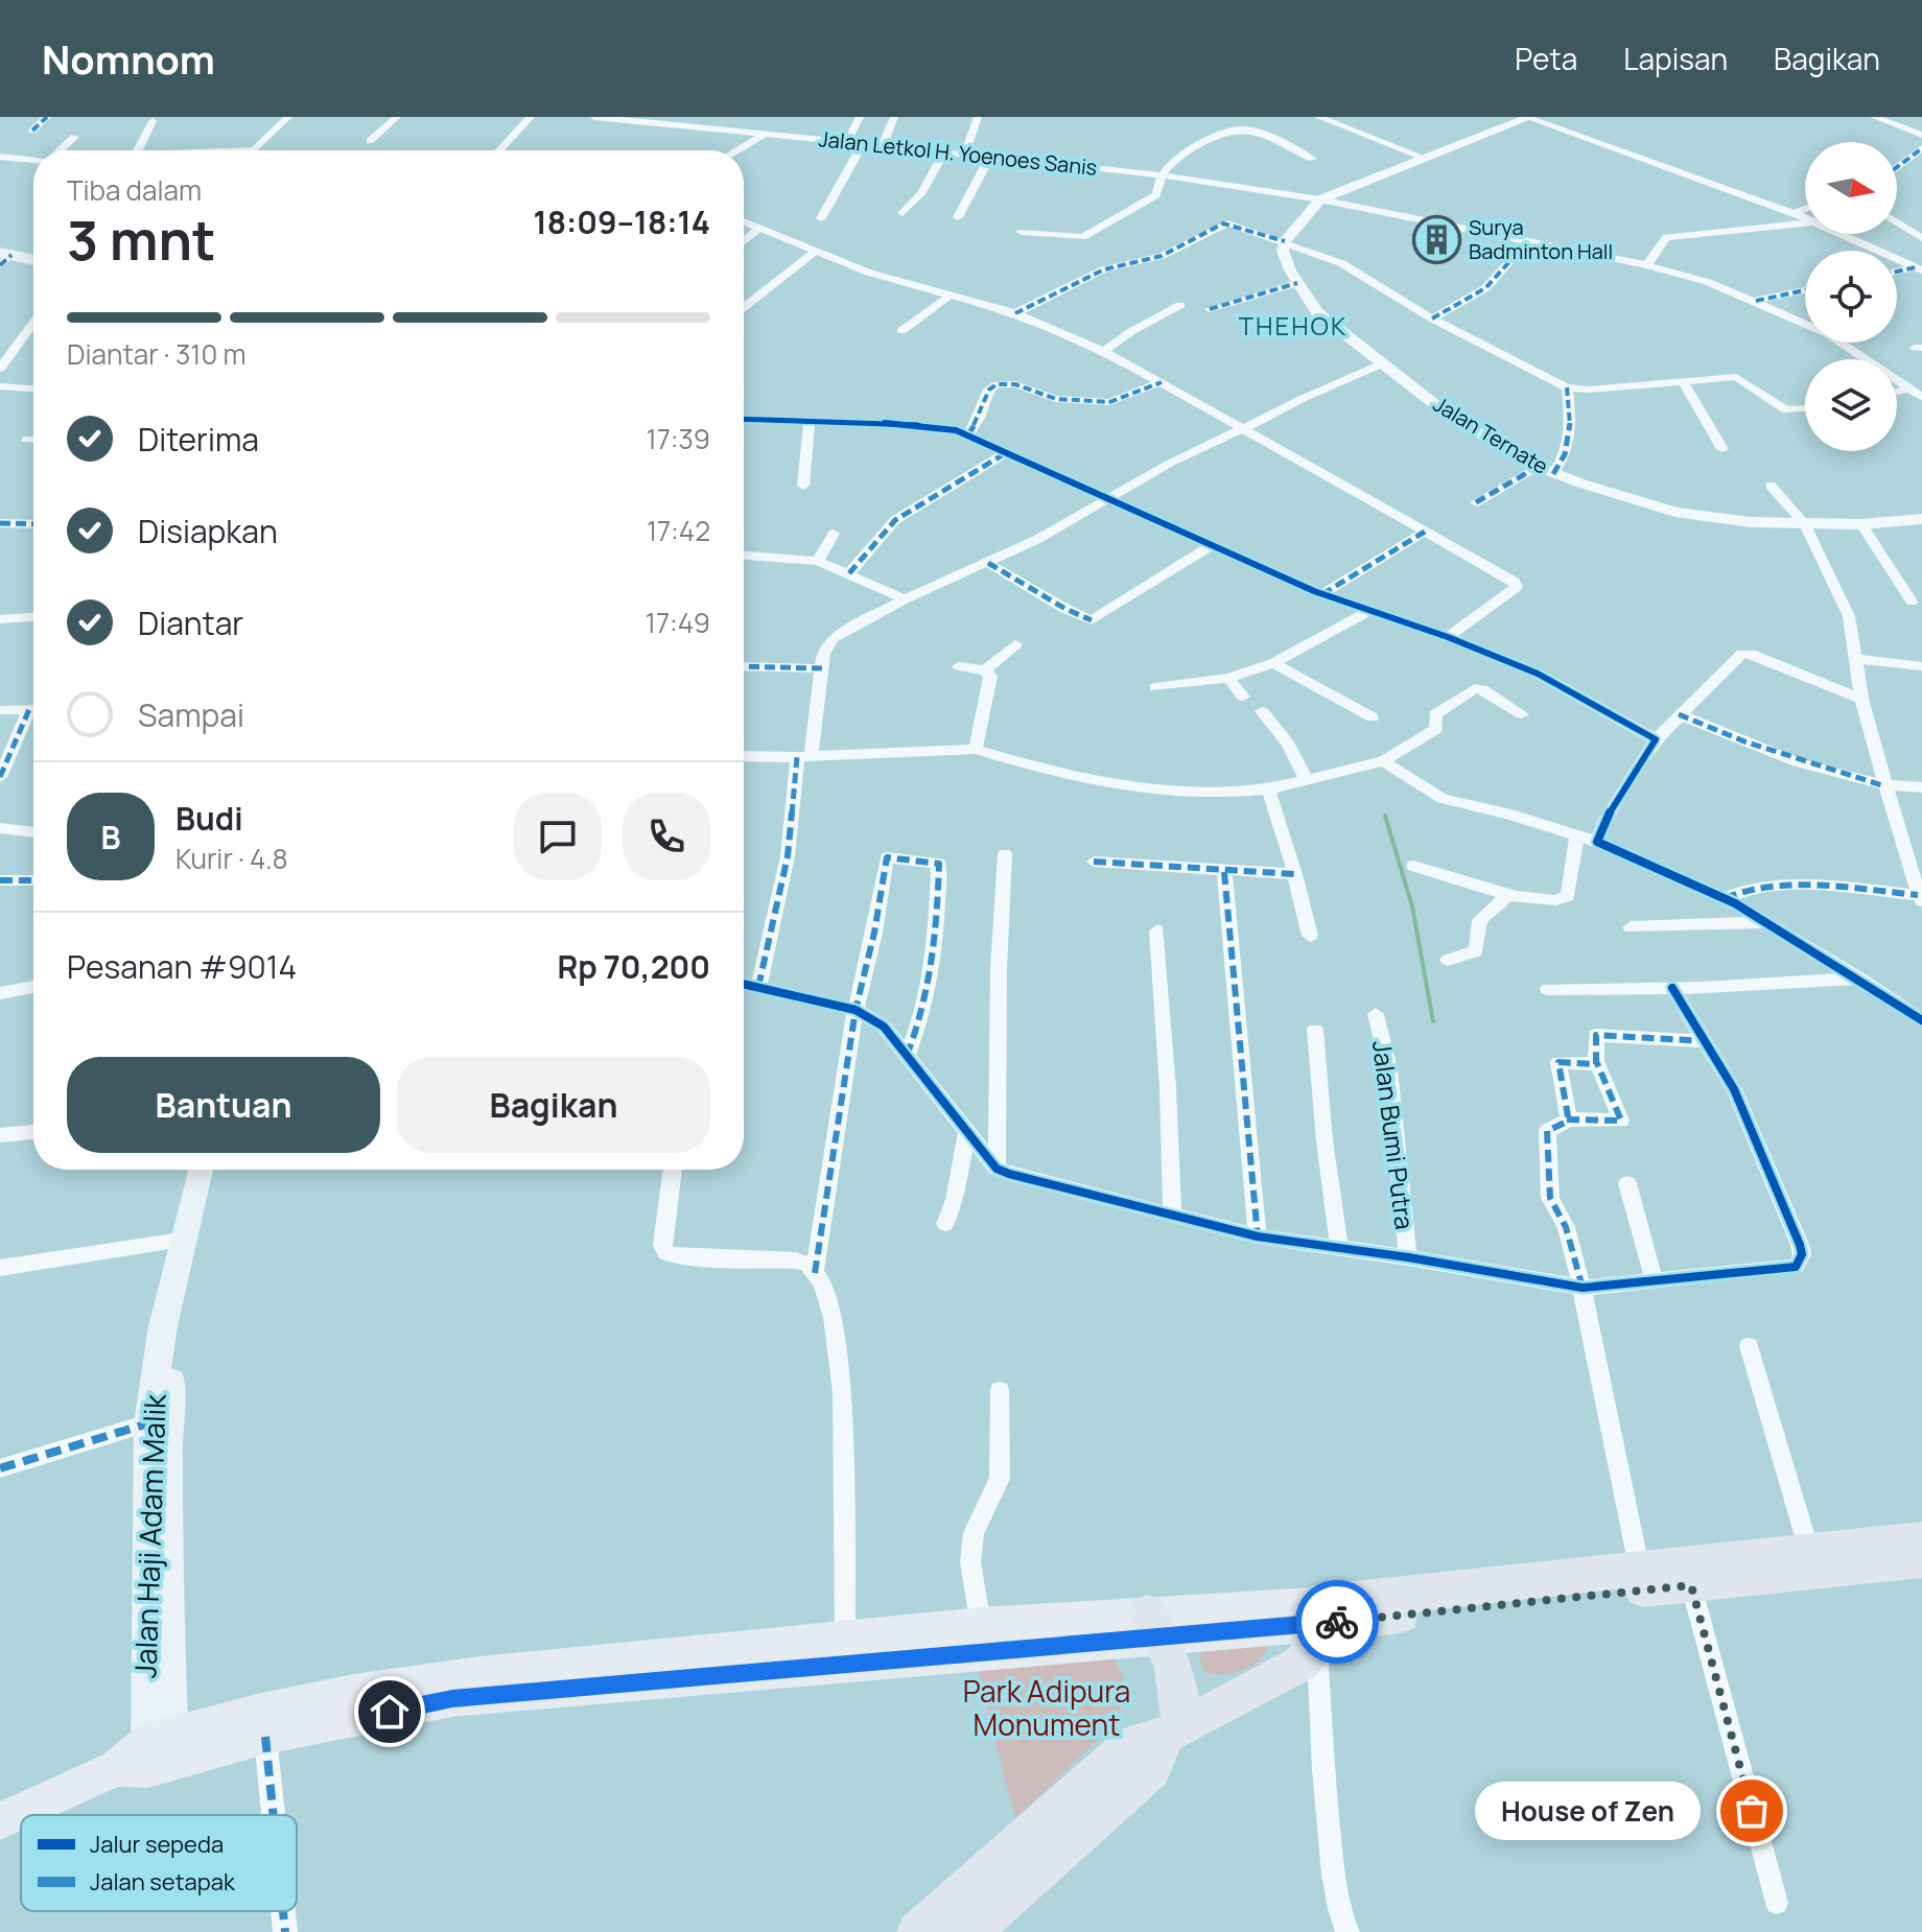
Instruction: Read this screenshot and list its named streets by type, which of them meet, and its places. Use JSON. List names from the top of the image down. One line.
{"streets":{"main road":["Jalan Haji Adam Malik"],"street":["Jalan Letkol H. Yoenoes Sanis","Jalan Ternate","Jalan Bumi Putra"]},"districts":["THEHOK"],"parks":["Park Adipura Monument"],"places":{"building":["Surya Badminton Hall"],"other":["House of Zen"]},"legend":["Jalur sepeda","Jalan setapak"],"north":"right","page":{"header":"Nomnom","nav":["Peta","Lapisan","Bagikan"],"heading":["3 mnt","Tiba dalam","18:09–18:14"],"panel":["Budi","Kurir · 4.8","Pesanan #9014","Rp 70,200"],"bar":"Diantar · 310 m","list":[["Diterima","17:39"],["Disiapkan","17:42"],["Diantar","17:49"],"Sampai"],"round":"B","buttons":["Bantuan","Bagikan"],"bubble":"House of Zen"}}
